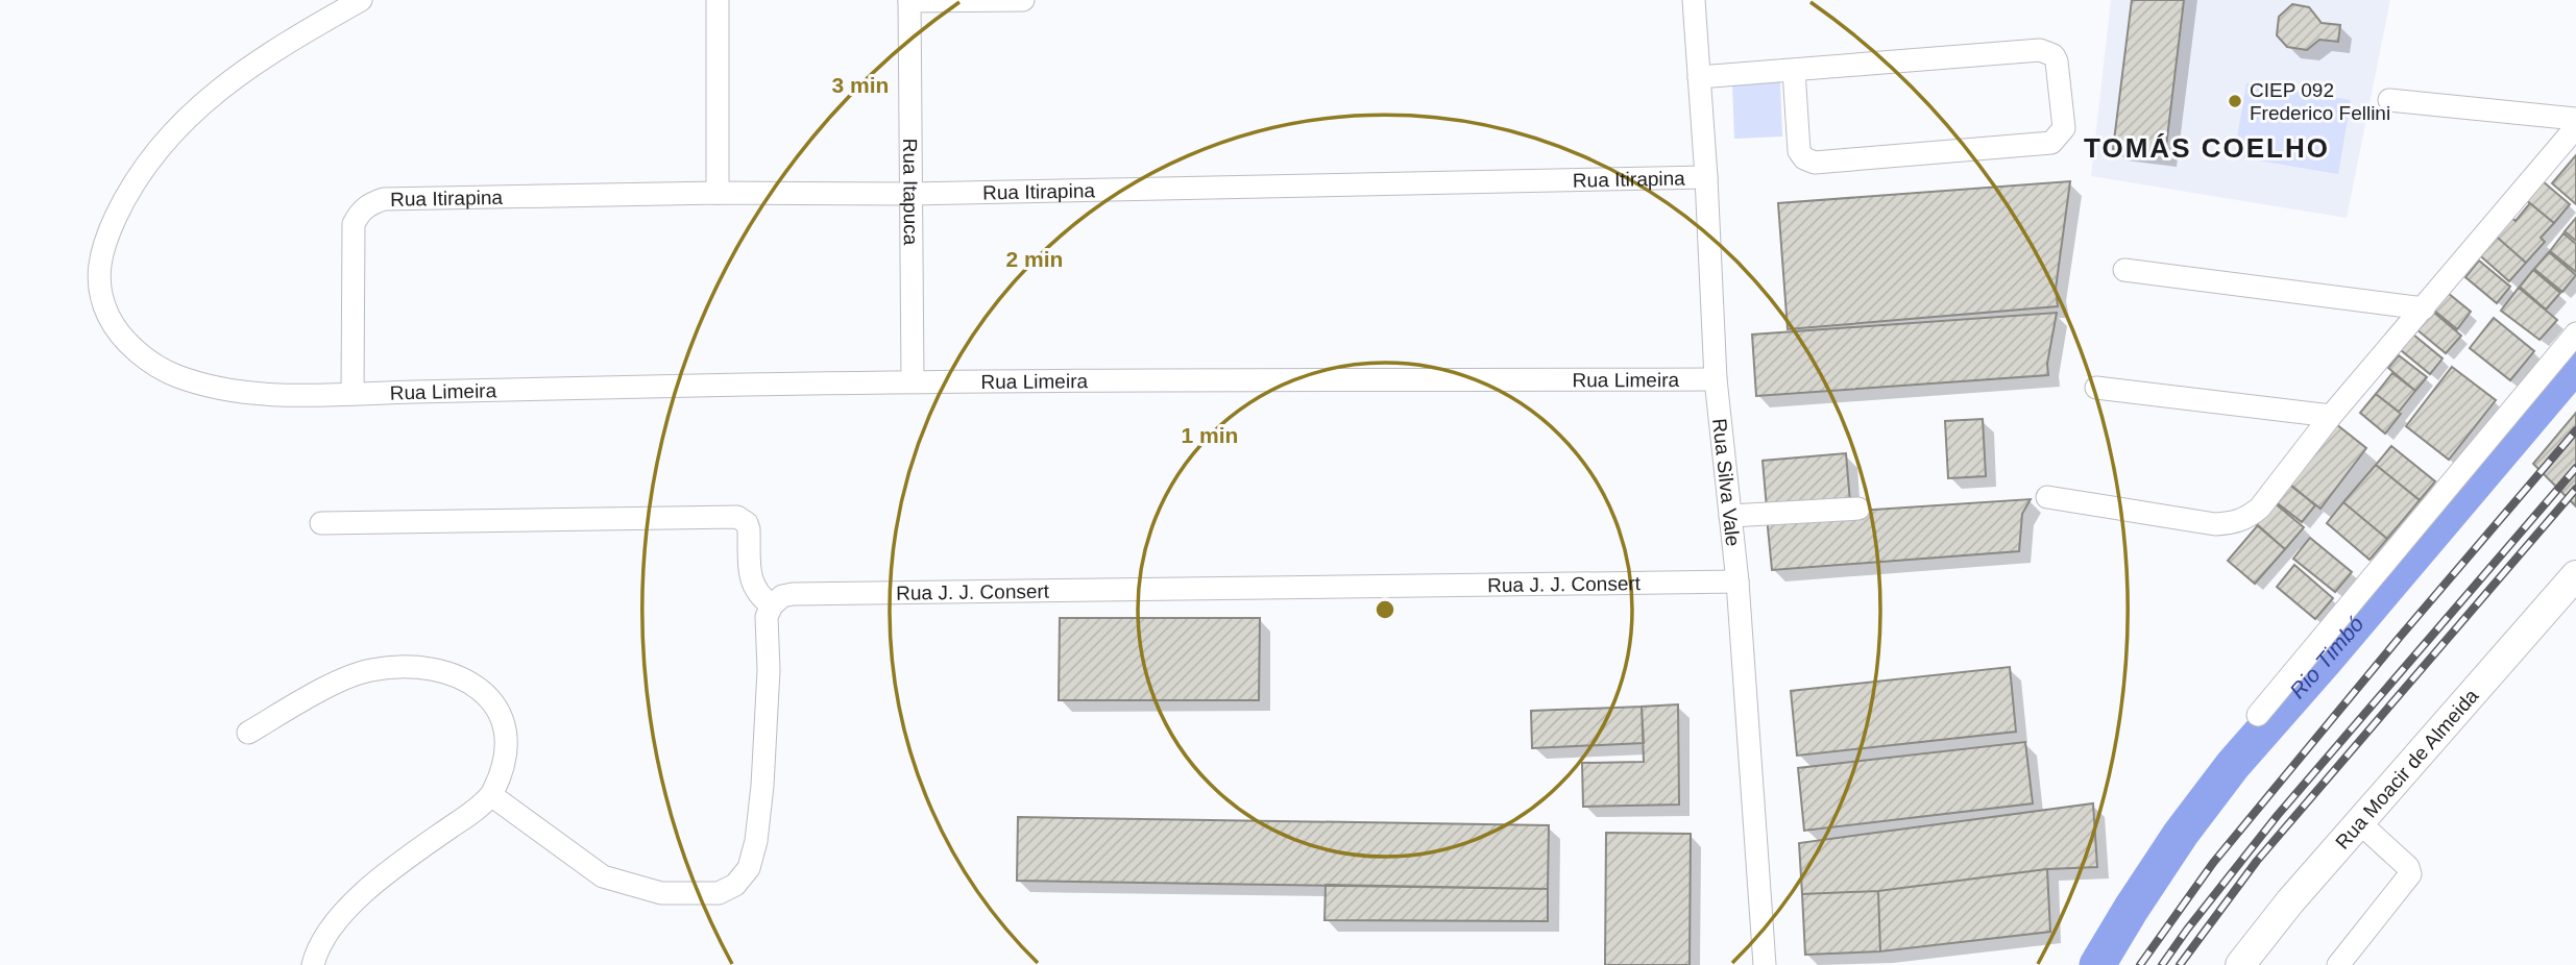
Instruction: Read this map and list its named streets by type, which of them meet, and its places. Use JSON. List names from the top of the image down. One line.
{"streets":{"main road":["Rua Moacir de Almeida"],"street":["Rua Itirapina","Rua Itapuca","Rua Limeira","Rua Silva Vale","Rua J. J. Consert"]},"crossings":[["Rua Itirapina","Rua Itapuca"],["Rua Itirapina","Rua Limeira"],["Rua Itirapina","Rua Silva Vale"],["Rua Itapuca","Rua Limeira"],["Rua Limeira","Rua Silva Vale"],["Rua Silva Vale","Rua J. J. Consert"]],"districts":["TOMÁS COELHO"],"water":["Rio Timbó"],"places":["CIEP 092 Frederico Fellini"],"rings":["3 min","2 min","1 min"]}
